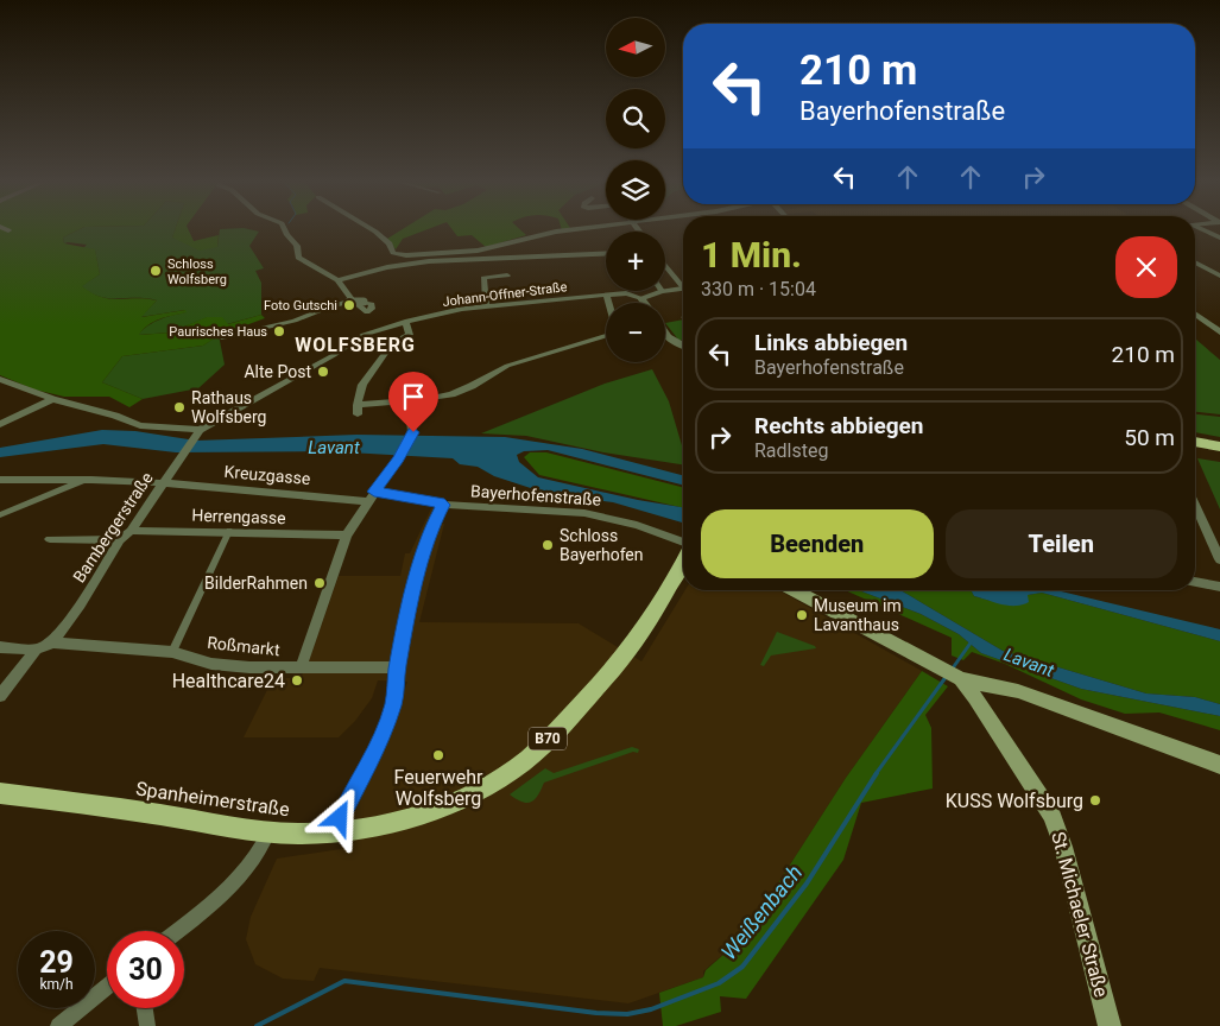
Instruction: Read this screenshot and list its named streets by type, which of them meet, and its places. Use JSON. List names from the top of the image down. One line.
{"streets":{"main road":["B70","Spanheimerstraße","St. Michaeler Straße"],"street":["Johann-Offner-Straße","Kreuzgasse","Bayerhofenstraße","Herrengasse","Bambergerstraße","Roßmarkt"]},"crossings":[["Johann-Offner-Straße","Bambergerstraße"],["Kreuzgasse","Bayerhofenstraße"],["Kreuzgasse","Bambergerstraße"],["Herrengasse","Bambergerstraße"],["Bambergerstraße","Roßmarkt"]],"districts":["WOLFSBERG"],"water":["Lavant","Weißenbach"],"places":["Schloss Wolfsberg","Foto Gutschi","Paurisches Haus","Alte Post","Rathaus Wolfsberg","Schloss Bayerhofen","BilderRahmen","Museum im Lavanthaus","Healthcare24","Feuerwehr Wolfsberg","KUSS Wolfsburg"],"north":"left","page":{"map_buttons":["+","−"],"turn":["210 m","Bayerhofenstraße"],"heading":["1 Min.","330 m · 15:04"],"list":[{"name":"Links abbiegen","note":"Bayerhofenstraße","value":"210 m"},{"name":"Rechts abbiegen","note":"Radlsteg","value":"50 m"}],"buttons":["Beenden","Teilen"],"speed":"29 km/h","limit":"30"}}
